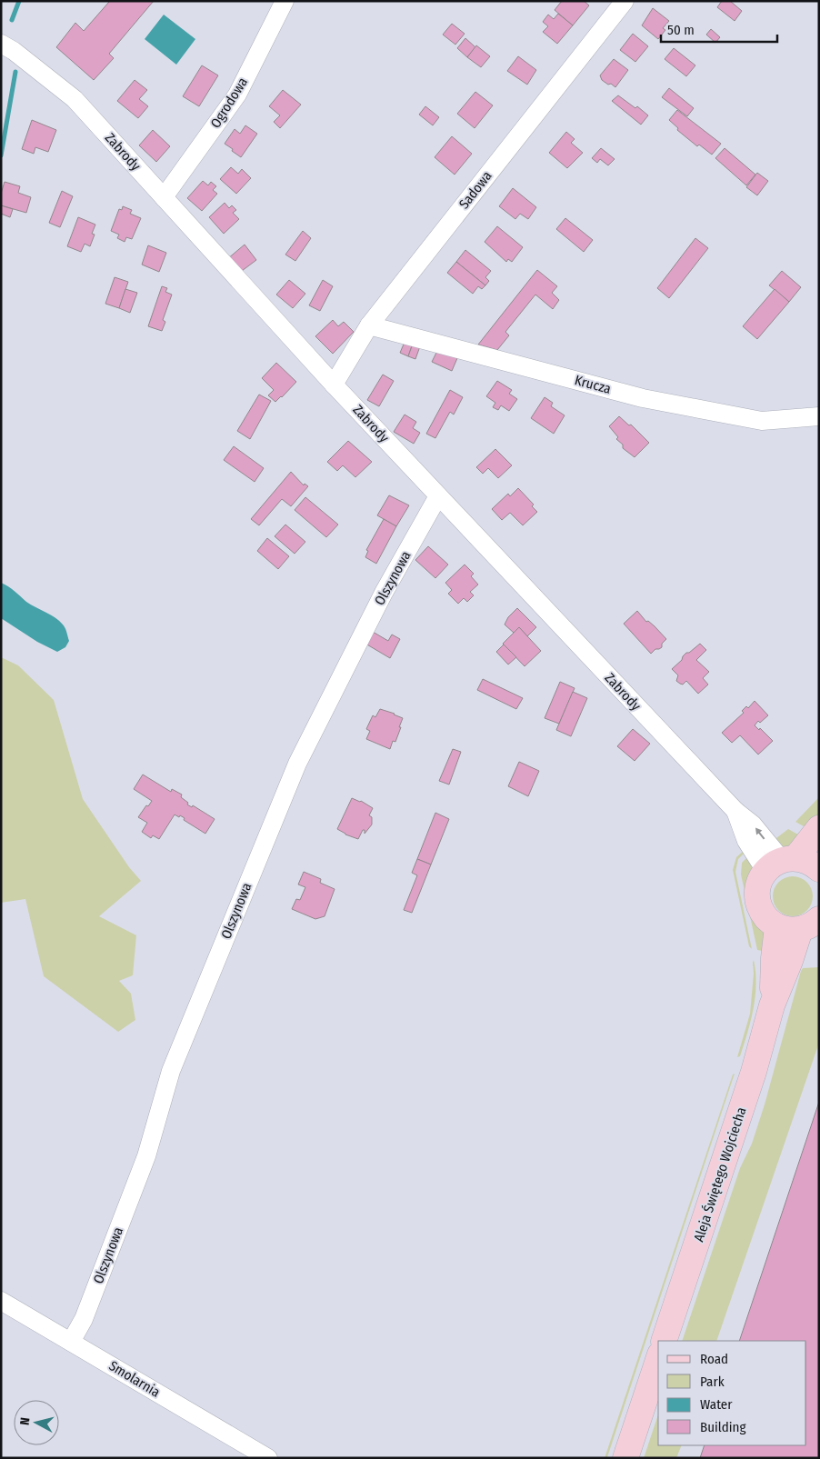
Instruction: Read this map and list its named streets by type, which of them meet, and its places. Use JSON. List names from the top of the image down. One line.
{"streets":{"street":["Ogrodowa","Zabrody","Sadowa","Krucza","Olszynowa","Aleja Świętego Wojciecha","Smolarnia"]},"crossings":[["Ogrodowa","Zabrody"],["Zabrody","Sadowa"],["Zabrody","Olszynowa"],["Sadowa","Krucza"],["Olszynowa","Smolarnia"]],"legend":["Road","Park","Water","Building"],"scale_bar":"50 m","north":"left"}
